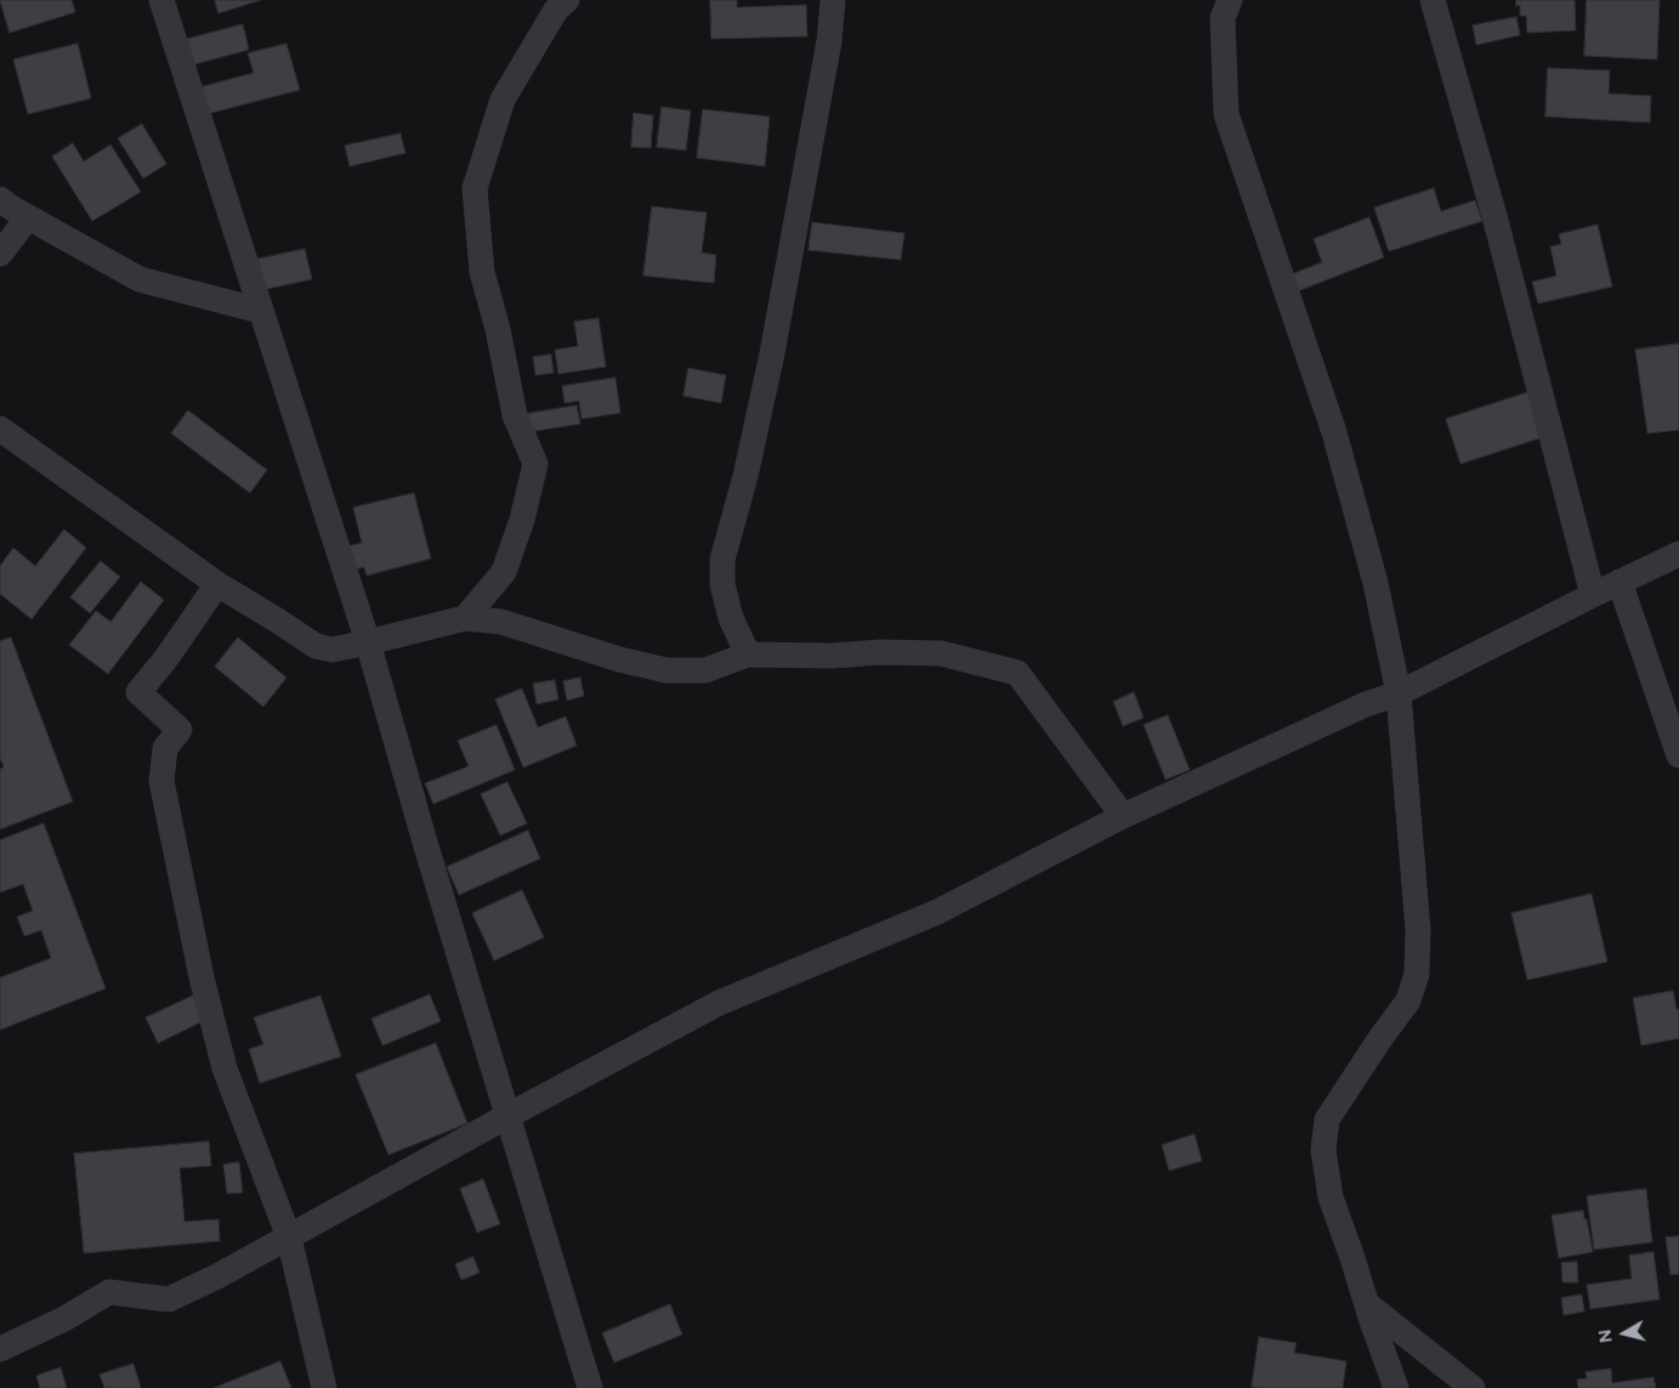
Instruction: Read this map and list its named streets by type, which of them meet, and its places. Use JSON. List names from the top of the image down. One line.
{"north":"left"}
